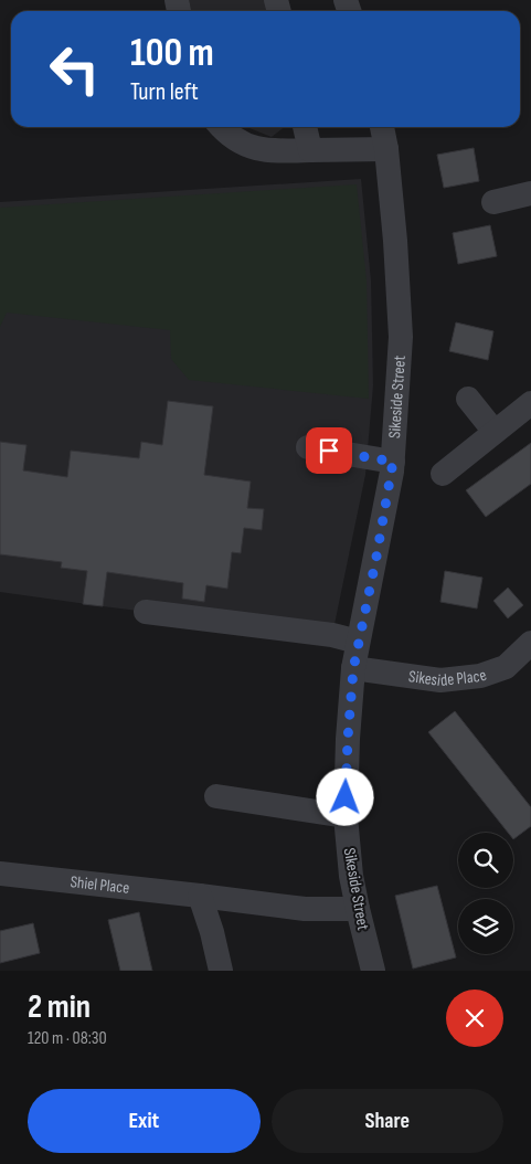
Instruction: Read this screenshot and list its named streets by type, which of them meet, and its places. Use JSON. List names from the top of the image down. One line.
{"streets":{"street":["Sikeside Street","Sikeside Place","Shiel Place"]},"crossings":[["Sikeside Street","Sikeside Place"],["Sikeside Street","Shiel Place"]],"page":{"turn":["100 m","Turn left"],"heading":["2 min","120 m · 08:30"],"buttons":["Exit","Share"]}}
